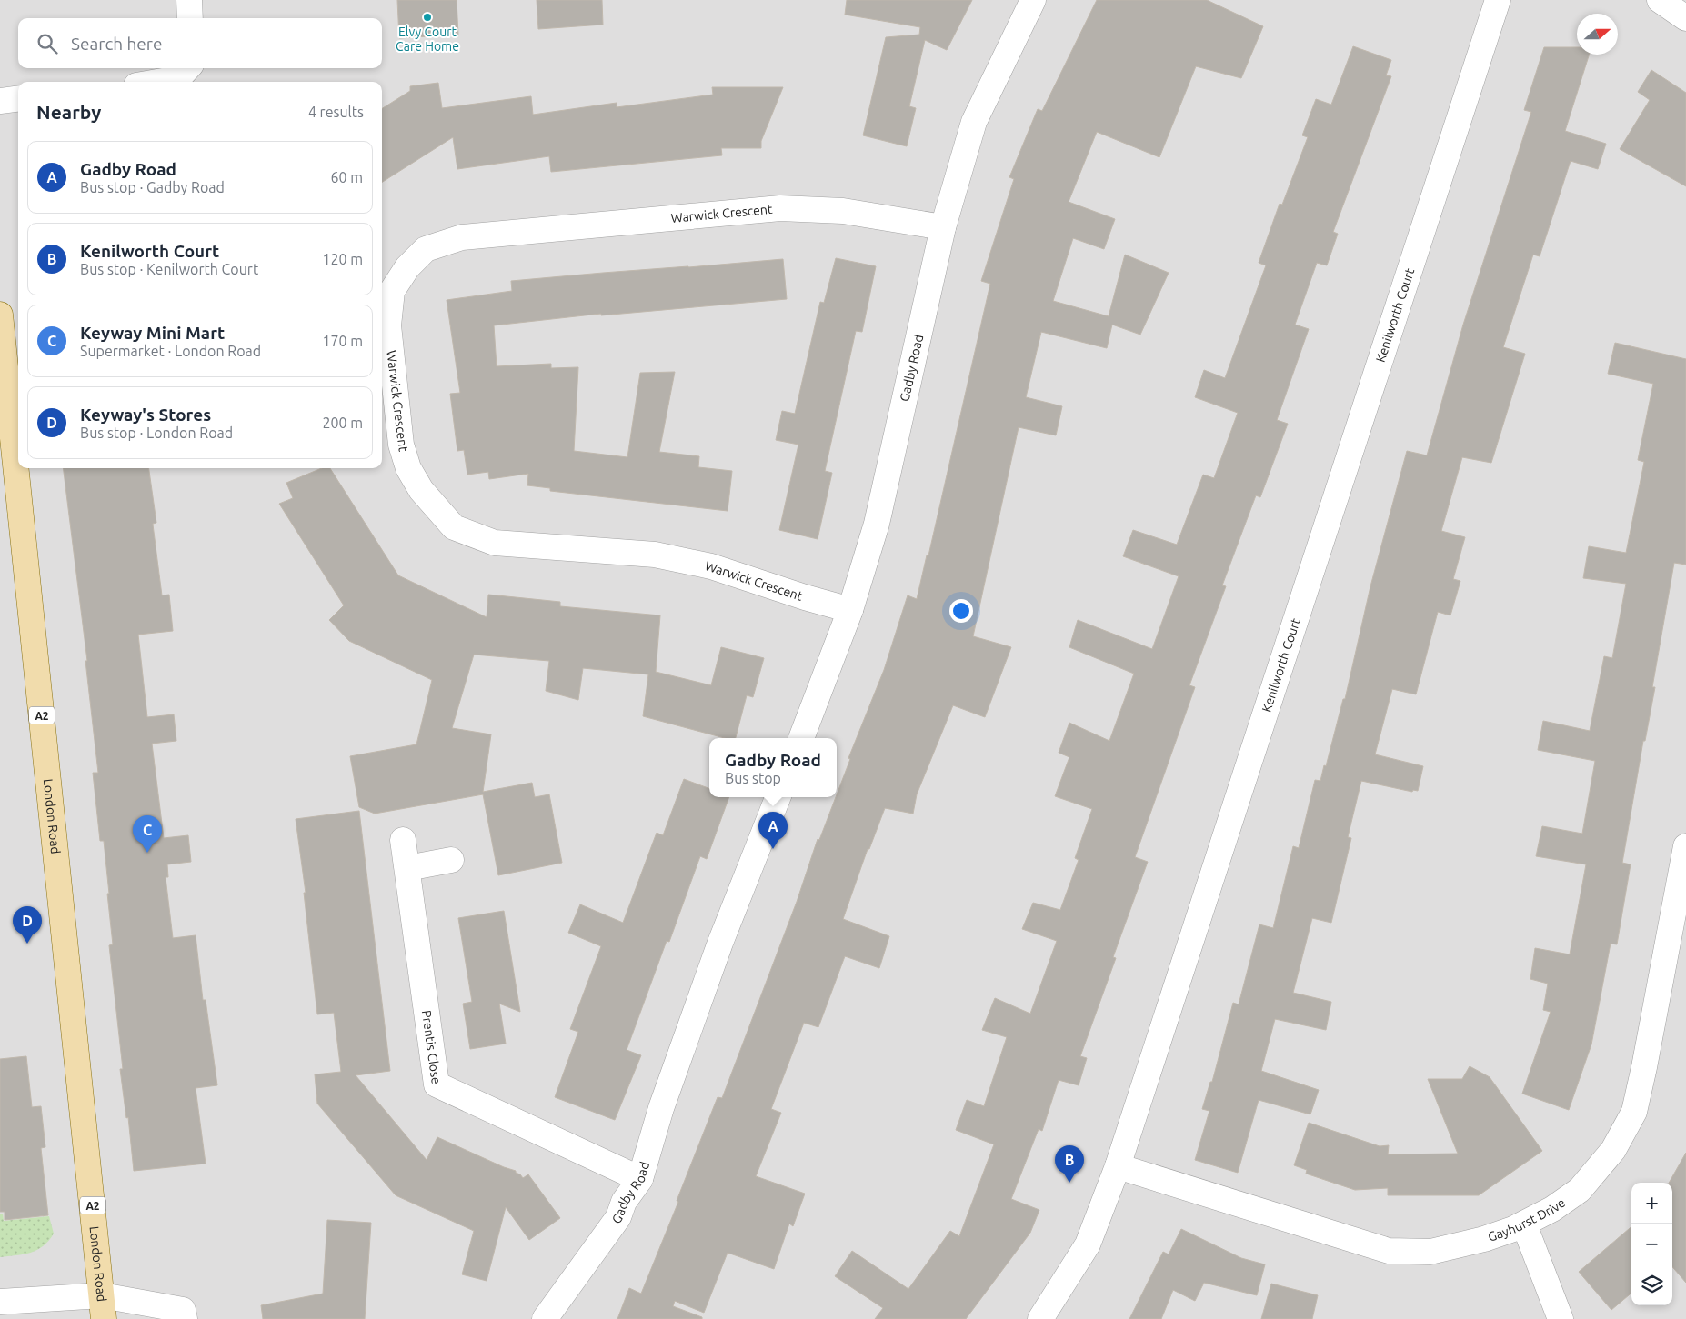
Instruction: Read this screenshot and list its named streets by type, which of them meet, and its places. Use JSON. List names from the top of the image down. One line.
{"streets":{"main road":["A2","London Road"],"street":["Warwick Crescent","Kenilworth Court","Gadby Road","Prentis Close","Gayhurst Drive"]},"crossings":[["Warwick Crescent","Gadby Road"],["Kenilworth Court","Gayhurst Drive"],["Gadby Road","Prentis Close"]],"places":["Elvy Court Care Home"],"north":"right","page":{"search":"Search here","heading":["Nearby","4 results"],"list":[{"mark":"A","name":"Gadby Road","note":"Bus stop · Gadby Road","value":"60 m"},{"mark":"B","name":"Kenilworth Court","note":"Bus stop · Kenilworth Court","value":"120 m"},{"mark":"C","name":"Keyway Mini Mart","note":"Supermarket · London Road","value":"170 m"},{"mark":"D","name":"Keyway's Stores","note":"Bus stop · London Road","value":"200 m"}],"popup":["Gadby Road","Bus stop"],"pins":["A","C","D","B"],"map_buttons":["+","−"]}}
